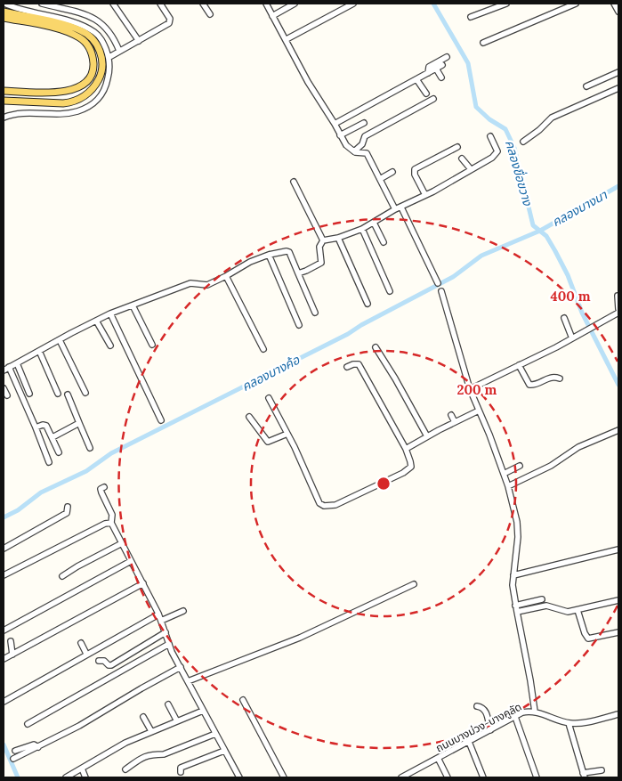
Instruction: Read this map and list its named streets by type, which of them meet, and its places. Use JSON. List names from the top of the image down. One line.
{"streets":{"street":["ถนนบางม่วง-บางคูลัด"]},"water":["คลองขื่อขวาง","คลองบางนา","คลองบางค้อ"],"rings":["400 m","200 m"]}
